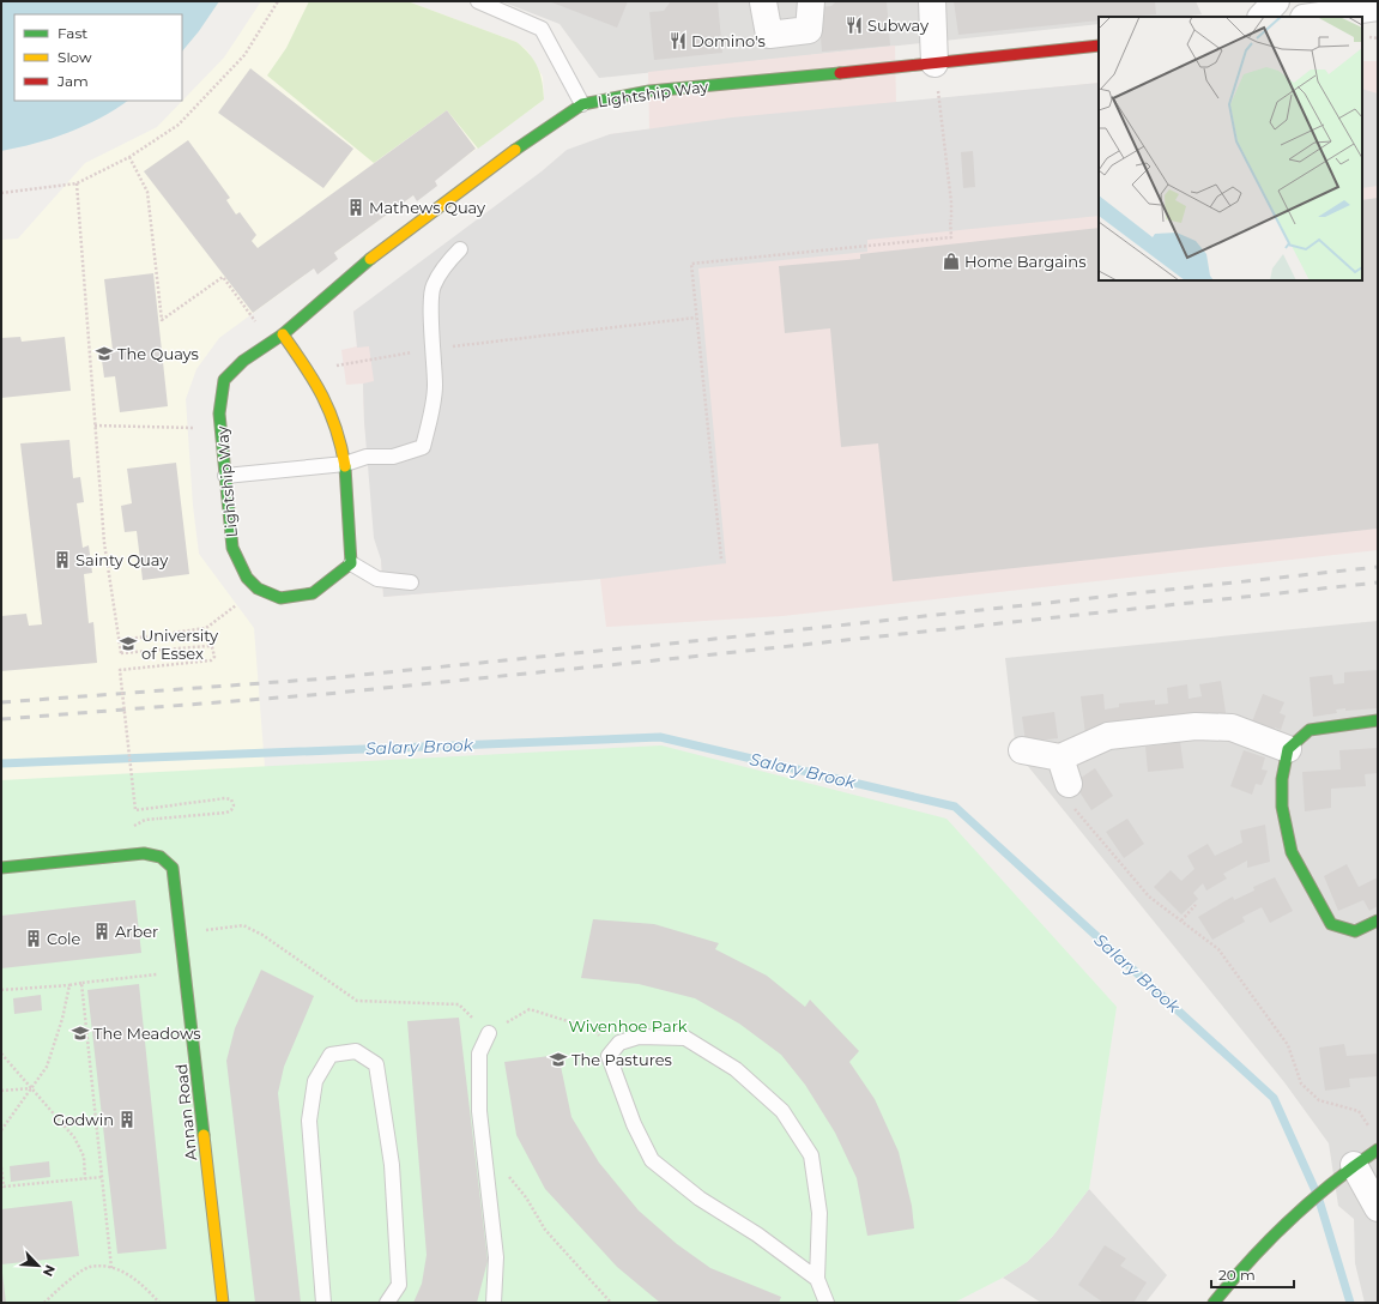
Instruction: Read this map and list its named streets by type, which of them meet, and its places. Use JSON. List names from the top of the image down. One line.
{"streets":{"street":["Lightship Way","Annan Road"]},"water":["Salary Brook"],"parks":["Wivenhoe Park"],"places":{"restaurant":["Subway","Domino's"],"building":["Mathews Quay","Sainty Quay","Arber","Cole","Godwin"],"shop":["Home Bargains"],"school or university":["The Quays","University of Essex","The Meadows","The Pastures"]},"legend":["Fast","Slow","Jam"],"scale_bar":"20 m","north":"bottom right"}
